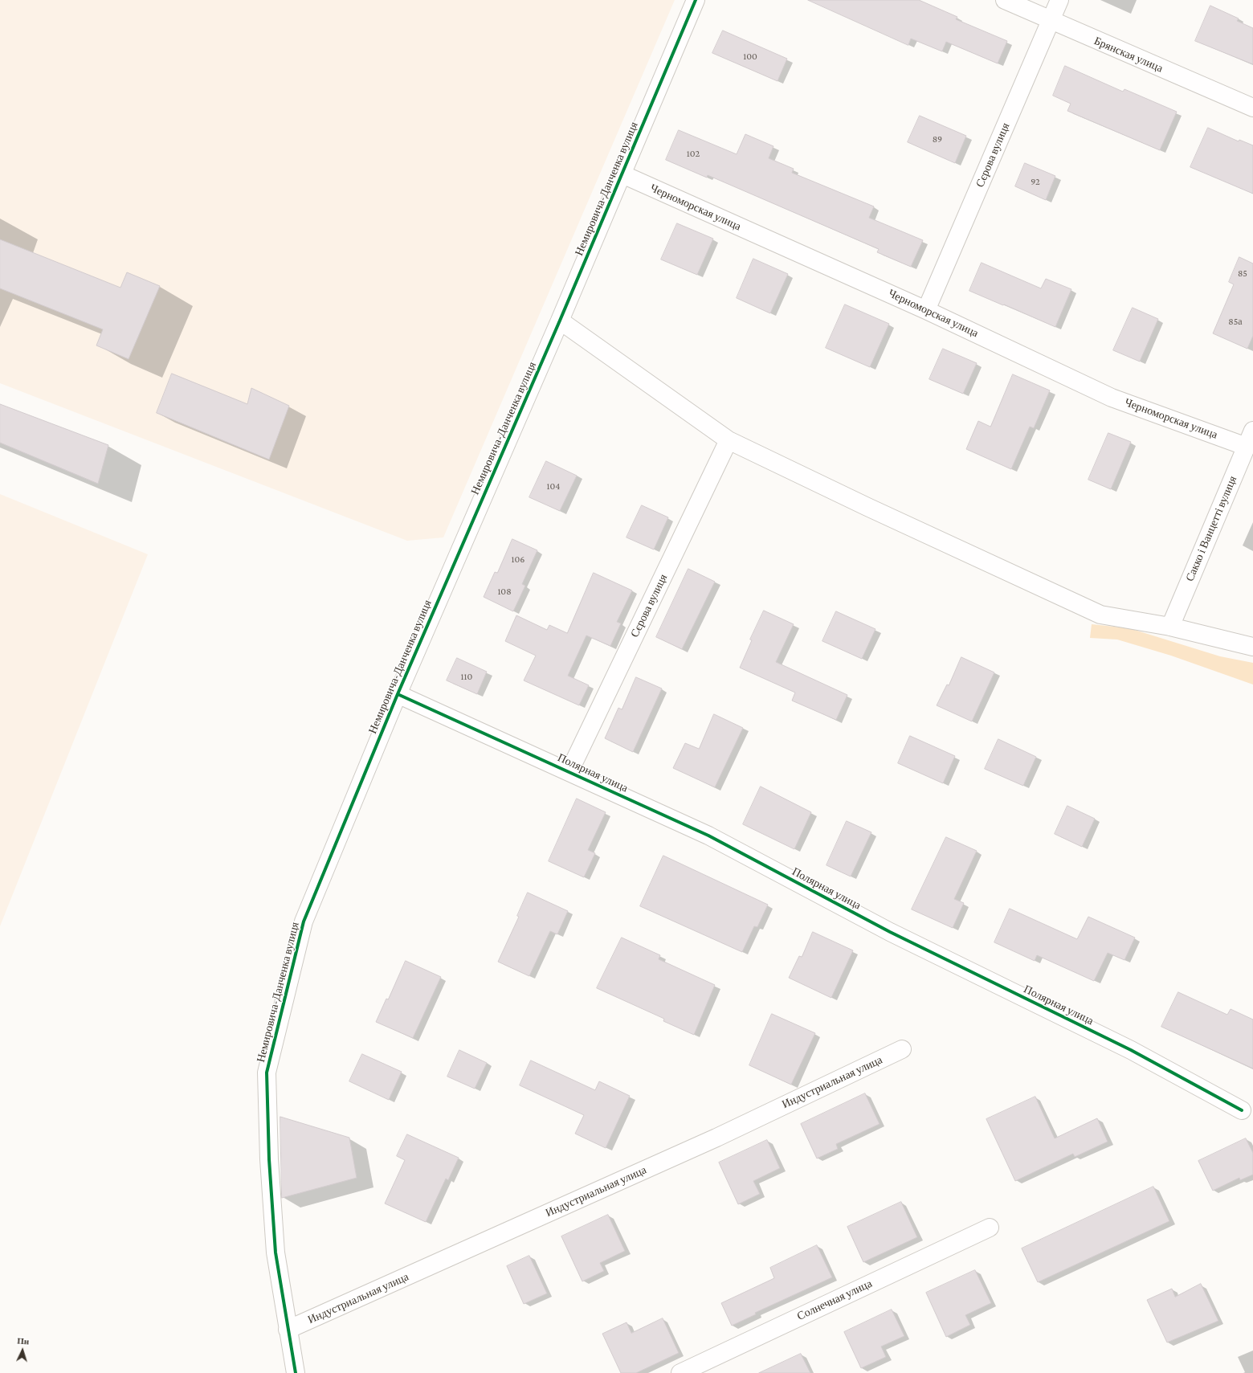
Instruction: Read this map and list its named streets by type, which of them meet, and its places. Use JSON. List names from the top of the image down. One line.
{"streets":{"street":["Брянская улица","Сєрова вулиця","Немировича-Данченка вулиця","Черноморская улица","Сакко і Ванцетті вулиця","Полярная улица","Индустриальная улица","Солнечная улица"]},"crossings":[["Брянская улица","Сєрова вулиця"],["Сєрова вулиця","Черноморская улица"],["Сєрова вулиця","Полярная улица"],["Немировича-Данченка вулиця","Черноморская улица"],["Немировича-Данченка вулиця","Полярная улица"],["Немировича-Данченка вулиця","Индустриальная улица"],["Черноморская улица","Сакко і Ванцетті вулиця"]],"house_numbers":["100","89","102","92","85","85а","104","106","108","110"],"north":"top"}
